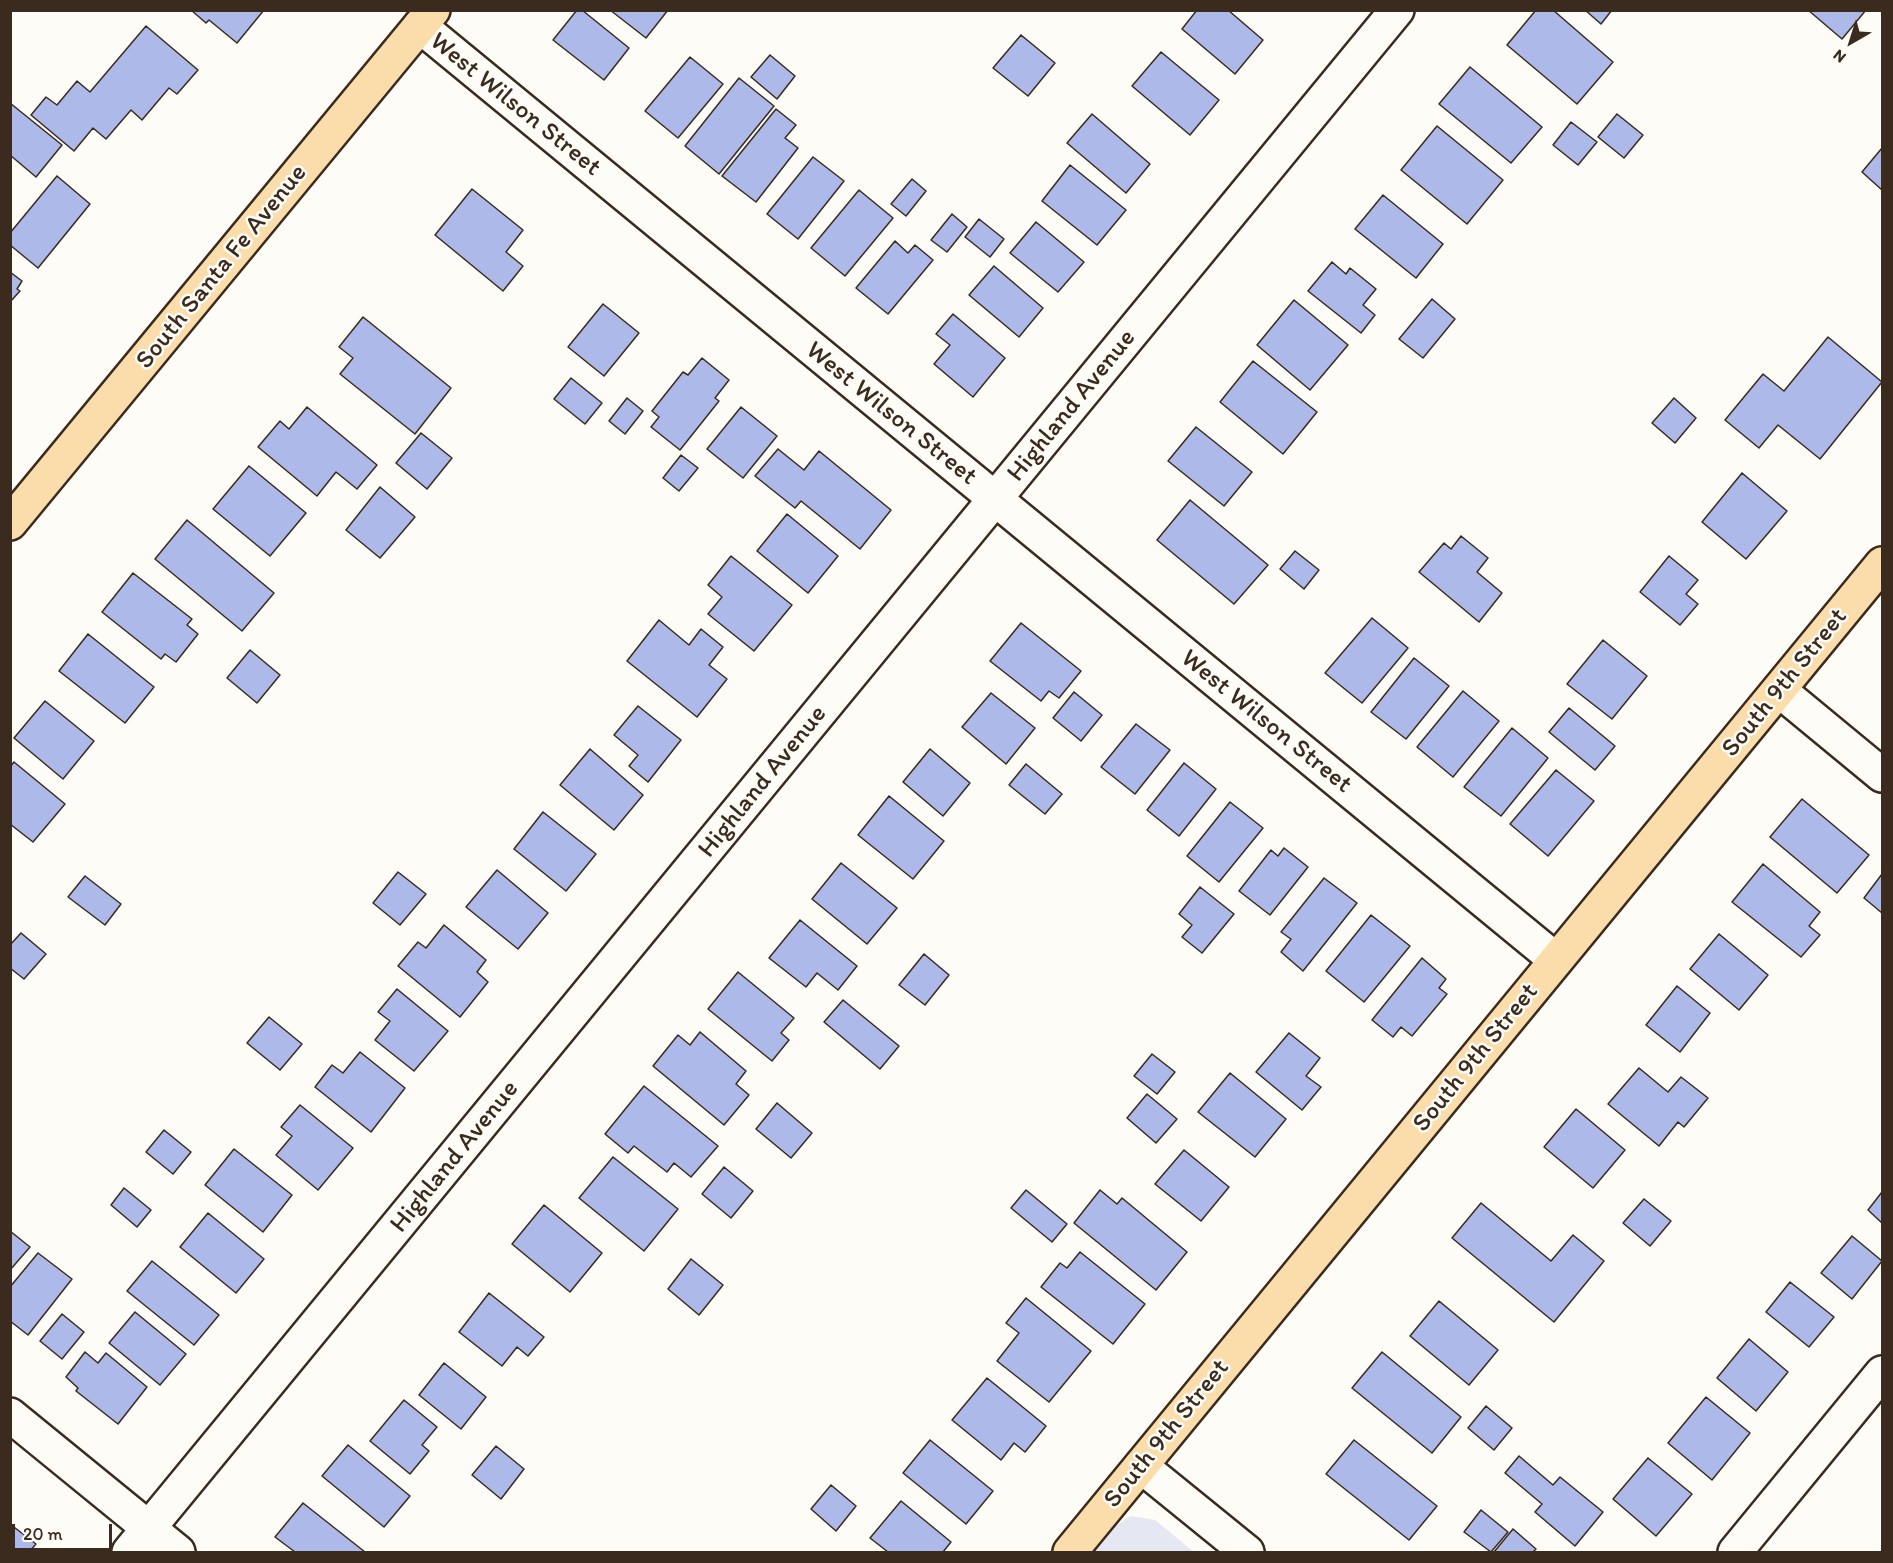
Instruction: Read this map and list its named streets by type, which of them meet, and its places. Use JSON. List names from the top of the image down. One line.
{"streets":{"main road":["South Santa Fe Avenue","South 9th Street"],"street":["West Wilson Street","Highland Avenue"]},"crossings":[["West Wilson Street","South Santa Fe Avenue"],["West Wilson Street","Highland Avenue"],["West Wilson Street","South 9th Street"]],"scale_bar":"20 m","north":"bottom left"}
